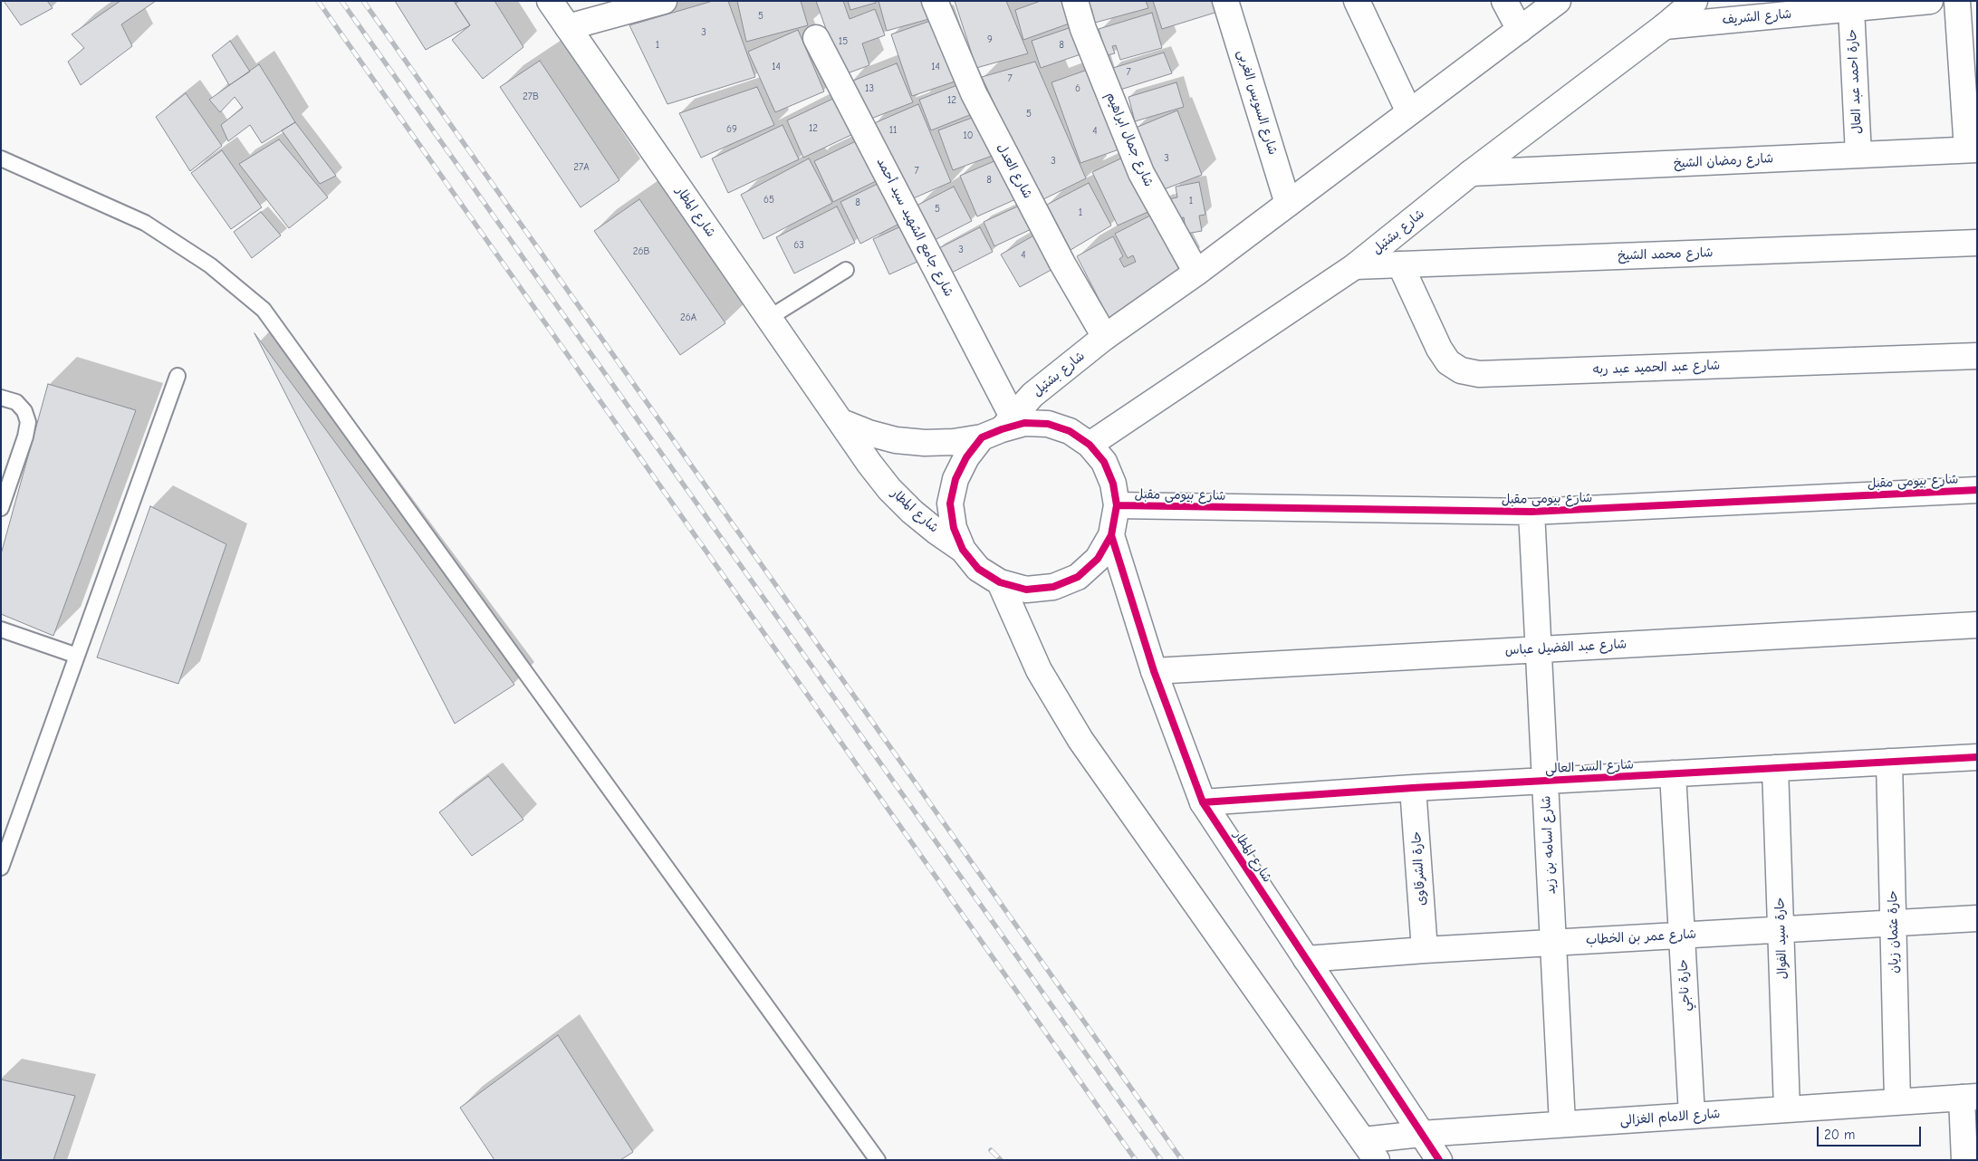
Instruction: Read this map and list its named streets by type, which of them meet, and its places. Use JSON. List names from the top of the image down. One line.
{"streets":{"street":["شارع الشريف","حارة احمد عبد العال","شارع السويس الغربى","شارع جمال ابراهيم","شارع رمضان الشيخ","شارع العدل","شارع المطار","شارع جامع الشهيد سيد أحمد","شارع بشتيل","شارع محمد الشيخ","شارع عبد الحميد عبد ربه","شارع بيومى مقبل","شارع عبد الفضيل عباس","شارع السد العالى","شارع اسامه بن زيد","حارة الشرقاوى","حارة عثمان زيان","شارع عمر بن الخطاب","حارة سيد الفوال","حارة ناجي","شارع الامام الغزالى"]},"crossings":[["شارع الشريف","حارة احمد عبد العال"],["شارع الشريف","شارع بشتيل"],["حارة احمد عبد العال","شارع رمضان الشيخ"],["شارع السويس الغربى","شارع بشتيل"],["شارع جمال ابراهيم","شارع بشتيل"],["شارع رمضان الشيخ","شارع بشتيل"],["شارع العدل","شارع بشتيل"],["شارع المطار","شارع بشتيل"],["شارع المطار","شارع عبد الفضيل عباس"],["شارع المطار","شارع السد العالى"],["شارع المطار","شارع عمر بن الخطاب"],["شارع المطار","شارع الامام الغزالى"],["شارع جامع الشهيد سيد أحمد","شارع بشتيل"],["شارع بشتيل","شارع محمد الشيخ"],["شارع محمد الشيخ","شارع عبد الحميد عبد ربه"],["شارع بيومى مقبل","شارع اسامه بن زيد"],["شارع عبد الفضيل عباس","شارع اسامه بن زيد"],["شارع السد العالى","شارع اسامه بن زيد"],["شارع السد العالى","حارة الشرقاوى"],["شارع السد العالى","حارة عثمان زيان"],["شارع السد العالى","حارة سيد الفوال"],["شارع السد العالى","حارة ناجي"],["شارع اسامه بن زيد","شارع عمر بن الخطاب"],["شارع اسامه بن زيد","شارع الامام الغزالى"],["حارة الشرقاوى","شارع عمر بن الخطاب"],["حارة عثمان زيان","شارع عمر بن الخطاب"],["حارة عثمان زيان","شارع الامام الغزالى"],["شارع عمر بن الخطاب","حارة سيد الفوال"],["شارع عمر بن الخطاب","حارة ناجي"],["حارة سيد الفوال","شارع الامام الغزالى"],["حارة ناجي","شارع الامام الغزالى"]],"house_numbers":["5","3","9","15","1","8","14","14","7","7","13","6","27B","12","5","12","69","11","4","10","3","3","27A","7","8","65","1","8","5","1","63","3","26B","4","26A"],"scale_bar":"20 m"}
